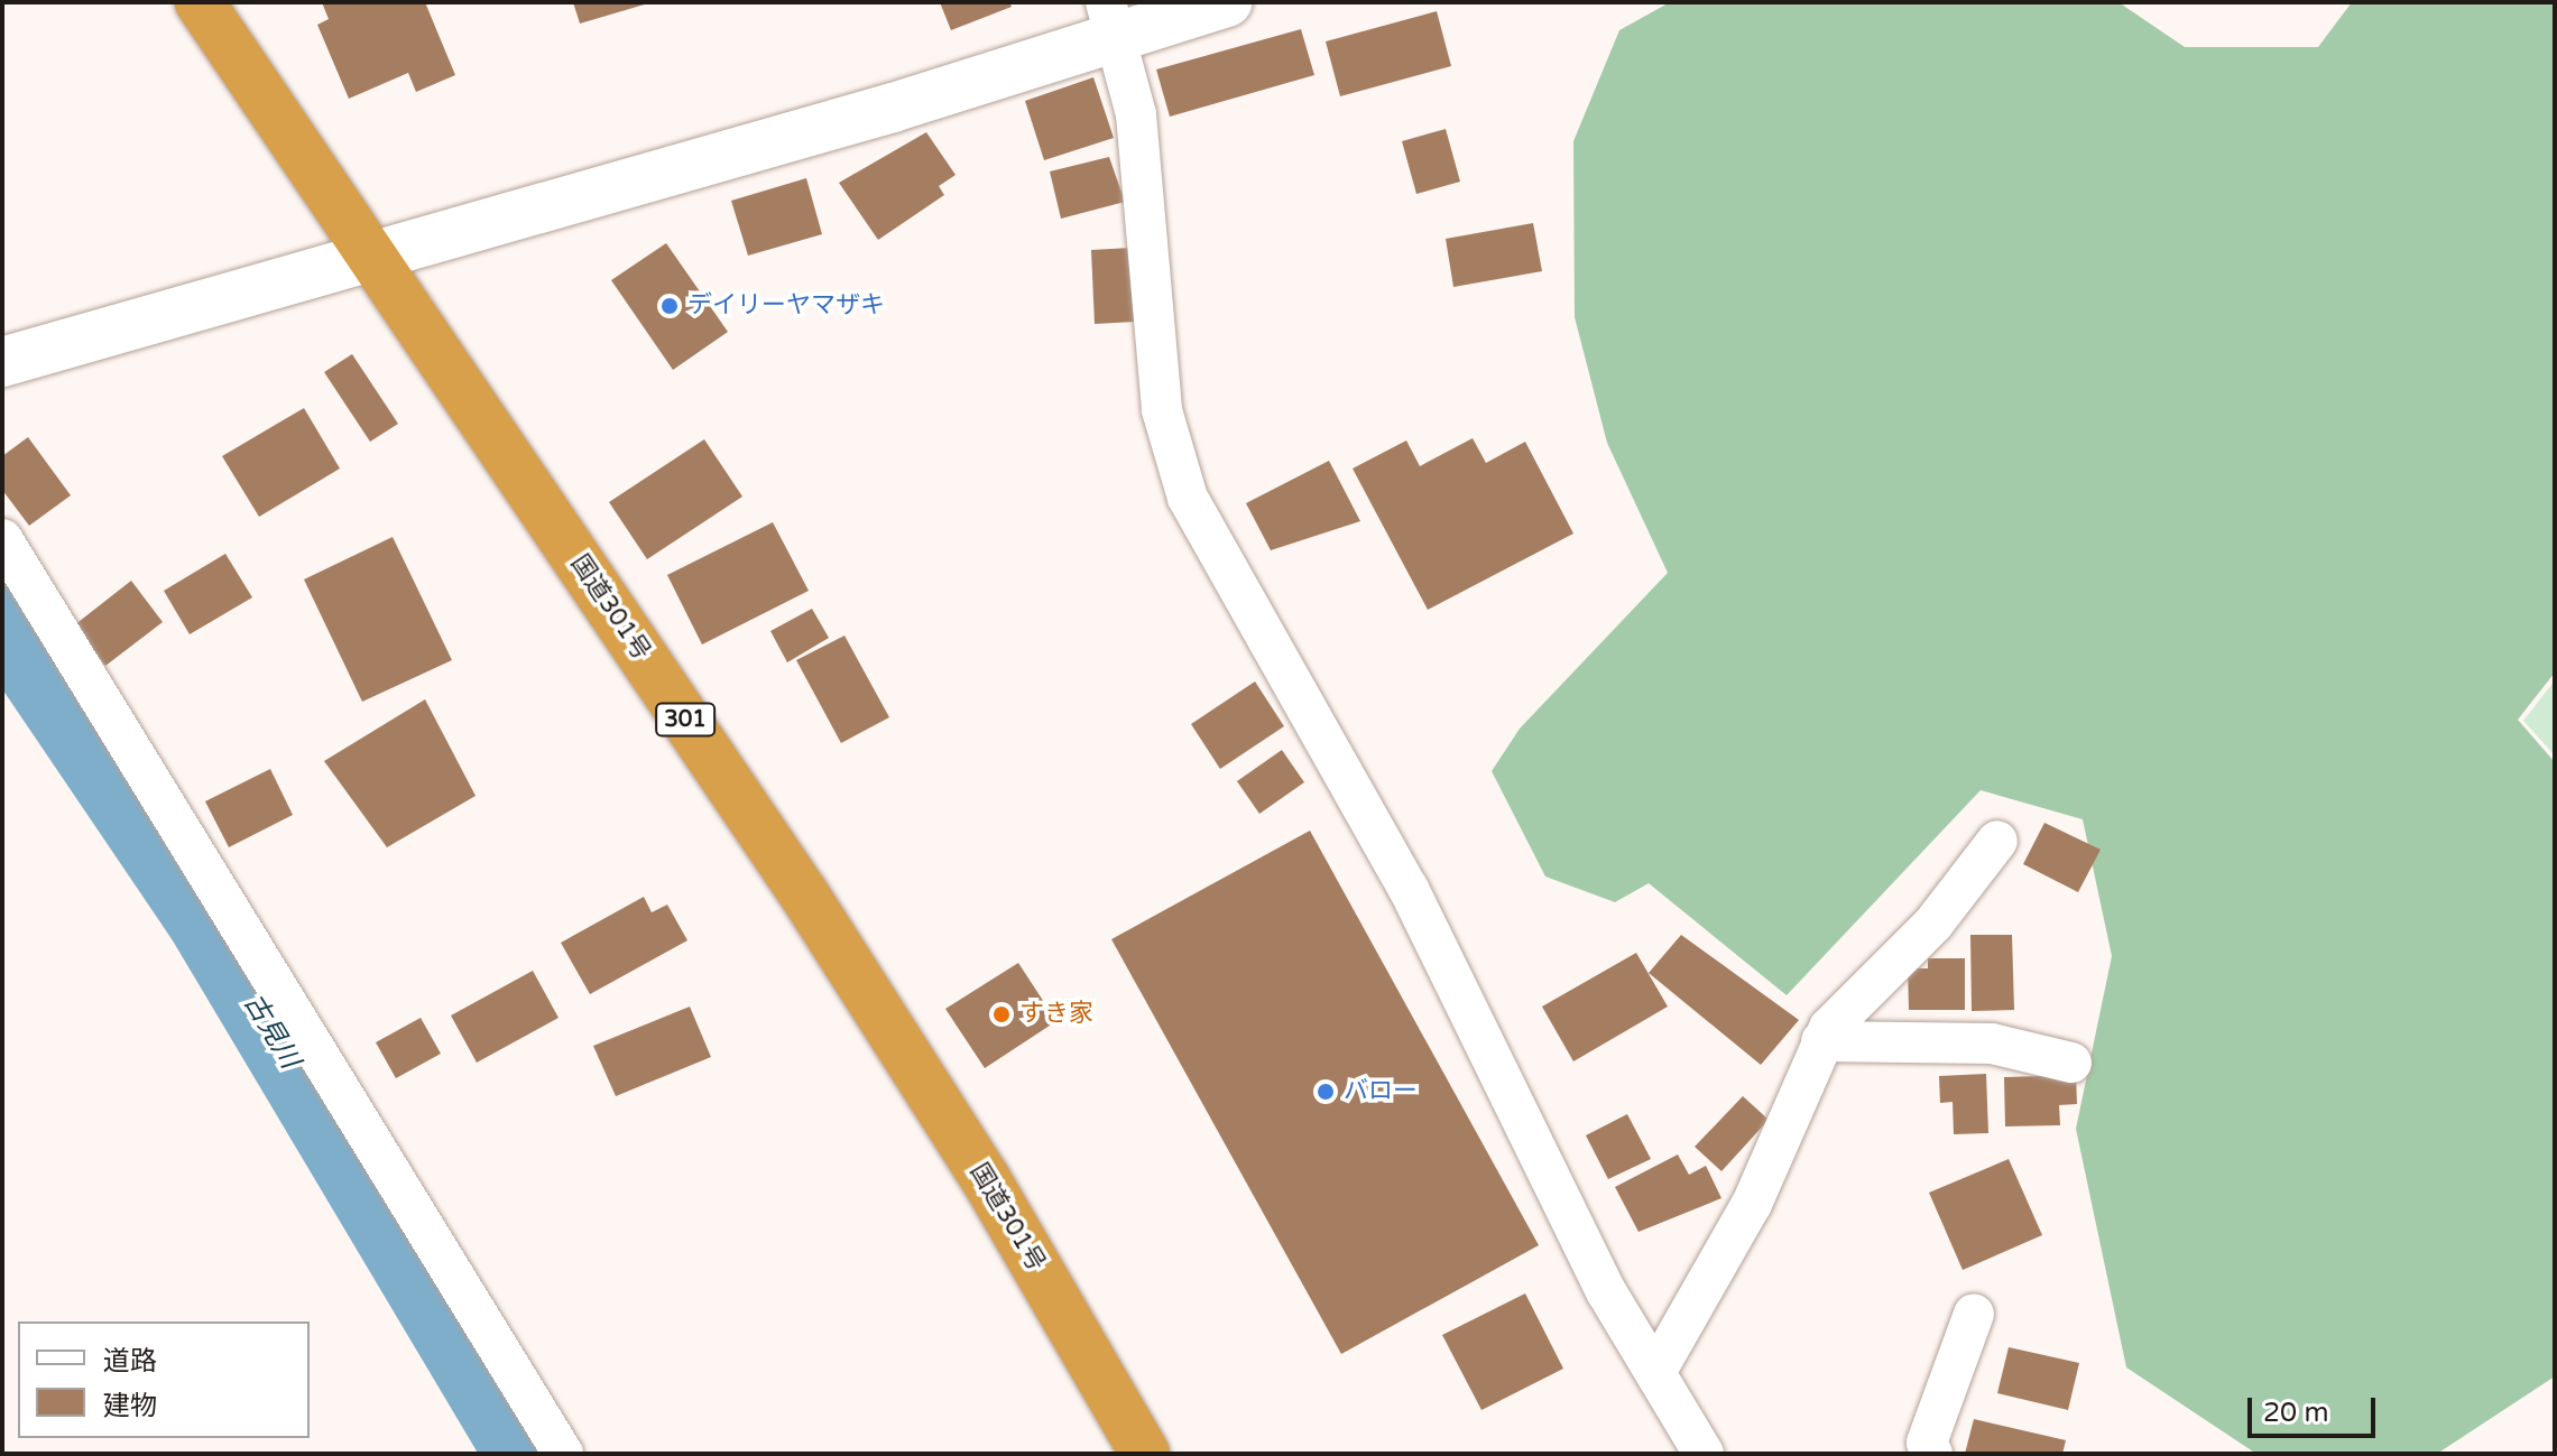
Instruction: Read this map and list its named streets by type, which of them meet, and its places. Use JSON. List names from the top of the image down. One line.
{"streets":{"highway":["国道301号","301"]},"water":["古見川"],"places":["デイリーヤマザキ","すき家","バロー"],"legend":["道路","建物"],"scale_bar":"20 m"}
